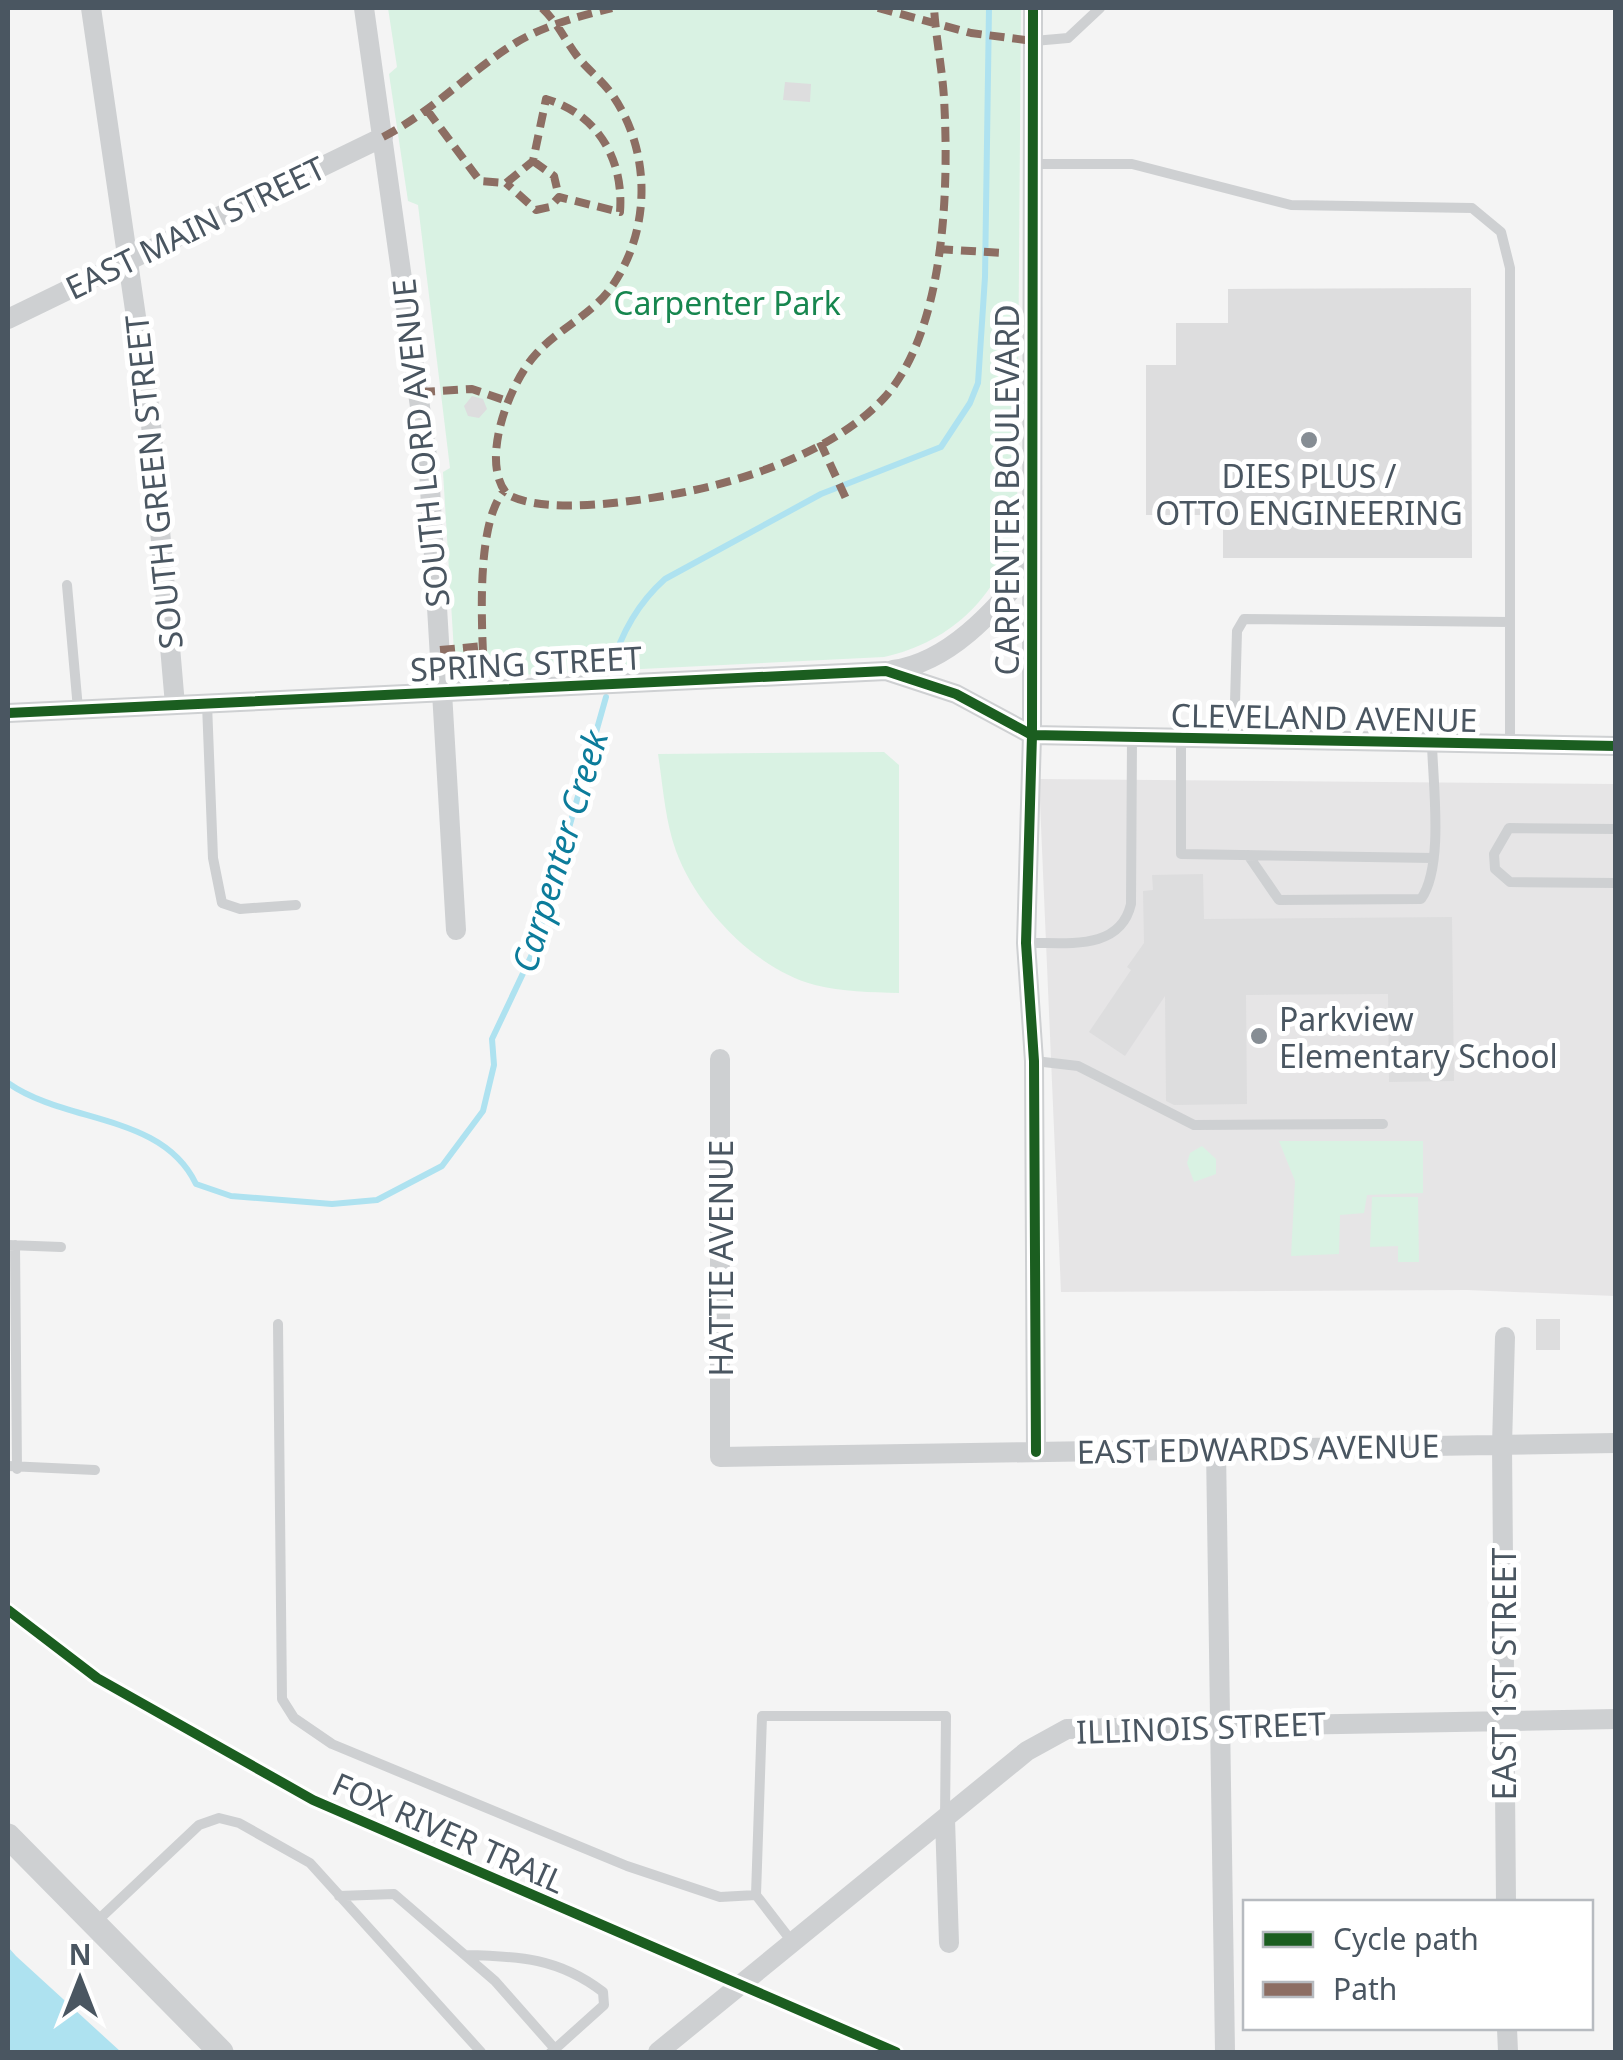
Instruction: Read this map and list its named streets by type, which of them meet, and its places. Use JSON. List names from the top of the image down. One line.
{"streets":{"street":["EAST MAIN STREET","SOUTH LORD AVENUE","SOUTH GREEN STREET","CARPENTER BOULEVARD","SPRING STREET","CLEVELAND AVENUE","HATTIE AVENUE","EAST EDWARDS AVENUE","EAST 1ST STREET","ILLINOIS STREET"],"cycle path":["FOX RIVER TRAIL"]},"crossings":[["EAST MAIN STREET","SOUTH LORD AVENUE"],["EAST MAIN STREET","SOUTH GREEN STREET"],["SOUTH LORD AVENUE","SPRING STREET"],["SOUTH GREEN STREET","SPRING STREET"],["CARPENTER BOULEVARD","SPRING STREET"],["CARPENTER BOULEVARD","CLEVELAND AVENUE"],["CARPENTER BOULEVARD","EAST EDWARDS AVENUE"],["SPRING STREET","CLEVELAND AVENUE"],["HATTIE AVENUE","EAST EDWARDS AVENUE"],["EAST EDWARDS AVENUE","EAST 1ST STREET"],["EAST 1ST STREET","ILLINOIS STREET"]],"water":["Carpenter Creek"],"parks":["Carpenter Park"],"places":["DIES PLUS / OTTO ENGINEERING","Parkview Elementary School"],"legend":["Cycle path","Path"],"north":"top"}
